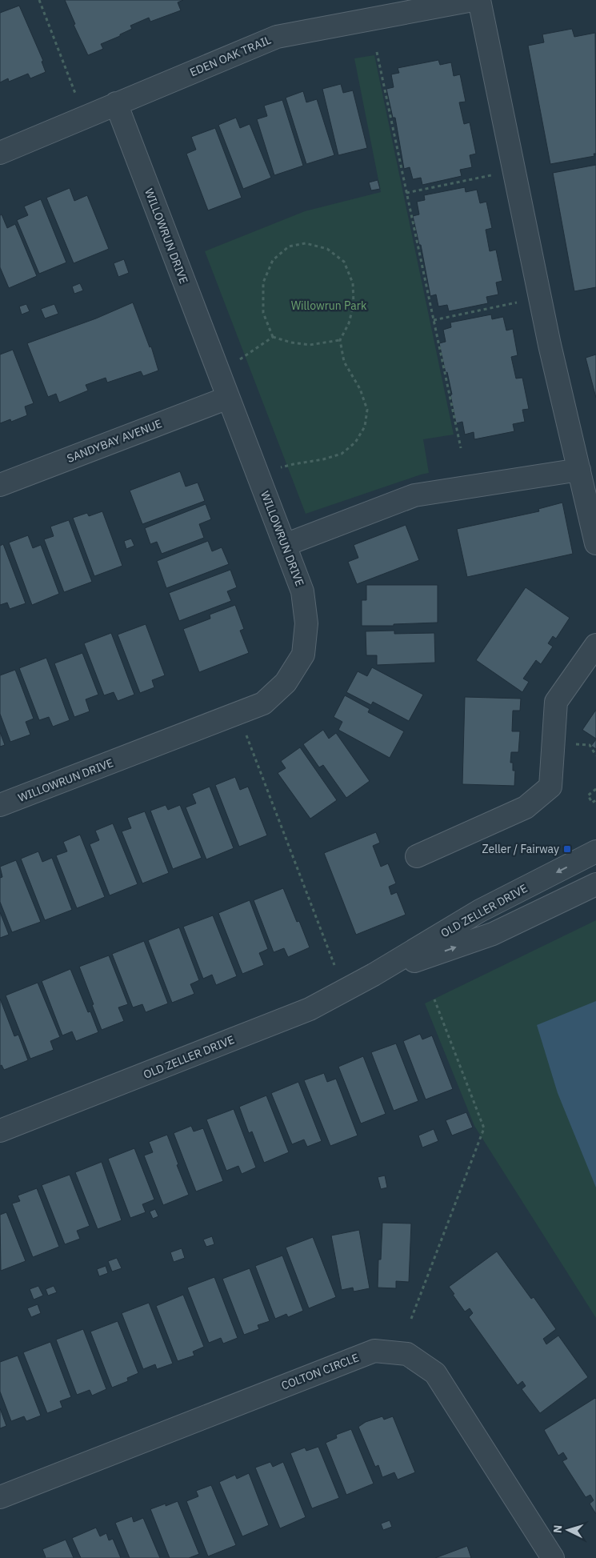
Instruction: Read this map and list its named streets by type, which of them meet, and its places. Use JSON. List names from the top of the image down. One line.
{"streets":{"street":["EDEN OAK TRAIL","WILLOWRUN DRIVE","SANDYBAY AVENUE","OLD ZELLER DRIVE","COLTON CIRCLE"]},"crossings":[["EDEN OAK TRAIL","WILLOWRUN DRIVE"],["WILLOWRUN DRIVE","SANDYBAY AVENUE"]],"parks":["Willowrun Park"],"places":{"transit":["Zeller / Fairway"]},"north":"left"}
